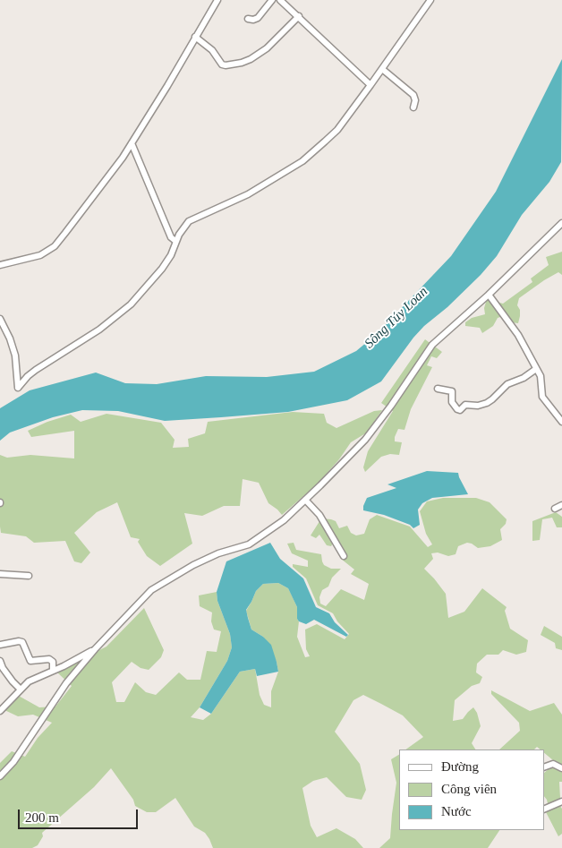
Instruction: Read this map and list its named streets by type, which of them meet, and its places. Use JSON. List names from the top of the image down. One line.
{"water":["Sông Túy Loan"],"legend":["Đường","Công viên","Nước"],"scale_bar":"200 m"}
